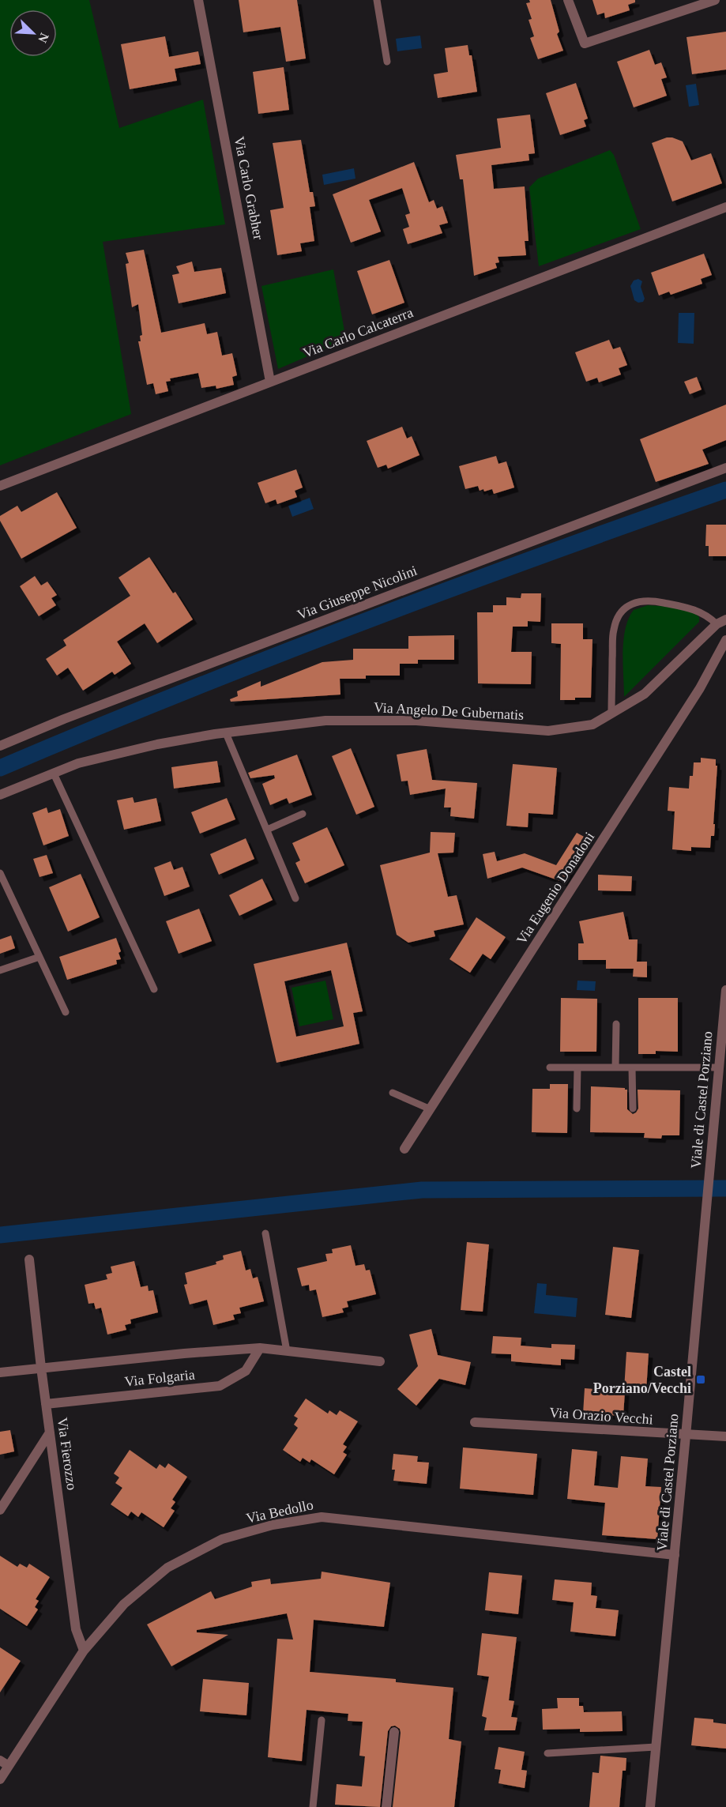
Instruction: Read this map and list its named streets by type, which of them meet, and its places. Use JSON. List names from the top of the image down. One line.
{"streets":{"street":["Via Carlo Grabher","Via Carlo Calcaterra","Via Giuseppe Nicolini","Via Angelo De Gubernatis","Via Eugenio Donadoni","Viale di Castel Porziano","Via Folgaria","Via Orazio Vecchi","Via Fierozzo","Via Bedollo"]},"crossings":[["Via Carlo Grabher","Via Carlo Calcaterra"],["Viale di Castel Porziano","Via Orazio Vecchi"],["Viale di Castel Porziano","Via Bedollo"],["Via Folgaria","Via Fierozzo"],["Via Fierozzo","Via Bedollo"]],"places":{"transit":["Castel Porziano/Vecchi"]},"north":"bottom right"}
